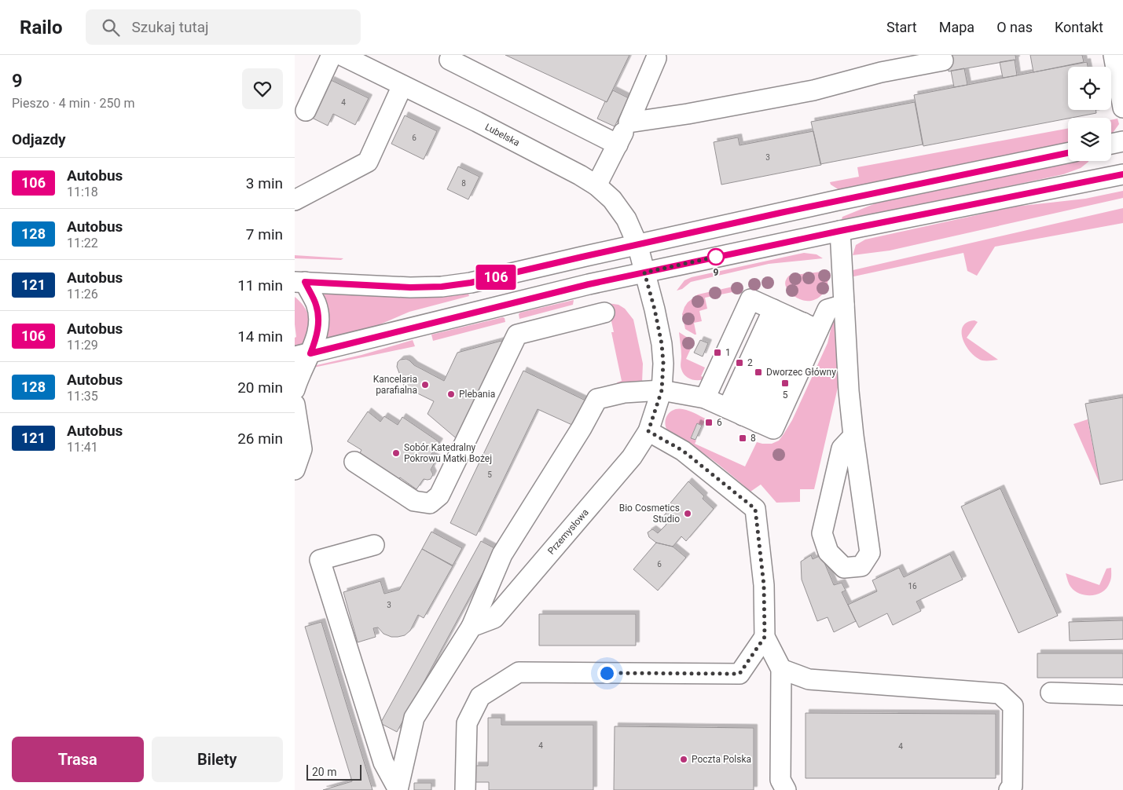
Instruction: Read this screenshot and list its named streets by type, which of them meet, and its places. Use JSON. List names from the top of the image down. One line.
{"streets":{"street":["Lubelska","Przemysłowa"]},"crossings":[["Lubelska","Przemysłowa"]],"places":{"other":["9","Kancelaria parafialna","Plebania","Sobór Katedralny Pokrowu Matki Bożej","Bio Cosmetics Studio","Poczta Polska"],"transit":["1","2","Dworzec Główny","5","6","8"]},"lines":["bus line 106"],"house_numbers":["4","6","3","8","5","6","16","3","4","4"],"scale_bar":"20 m","page":{"header":"Railo","search":"Szukaj tutaj","nav":["Start","Mapa","O nas","Kontakt"],"heading":[["9","Pieszo · 4 min · 250 m"],"Odjazdy"],"on_map":"106","list":[{"mark":"106","name":"Autobus","note":"11:18","value":"3 min"},{"mark":"128","name":"Autobus","note":"11:22","value":"7 min"},{"mark":"121","name":"Autobus","note":"11:26","value":"11 min"},{"mark":"106","name":"Autobus","note":"11:29","value":"14 min"},{"mark":"128","name":"Autobus","note":"11:35","value":"20 min"},{"mark":"121","name":"Autobus","note":"11:41","value":"26 min"}],"buttons":["Trasa","Bilety"],"scale":"20 m"}}
